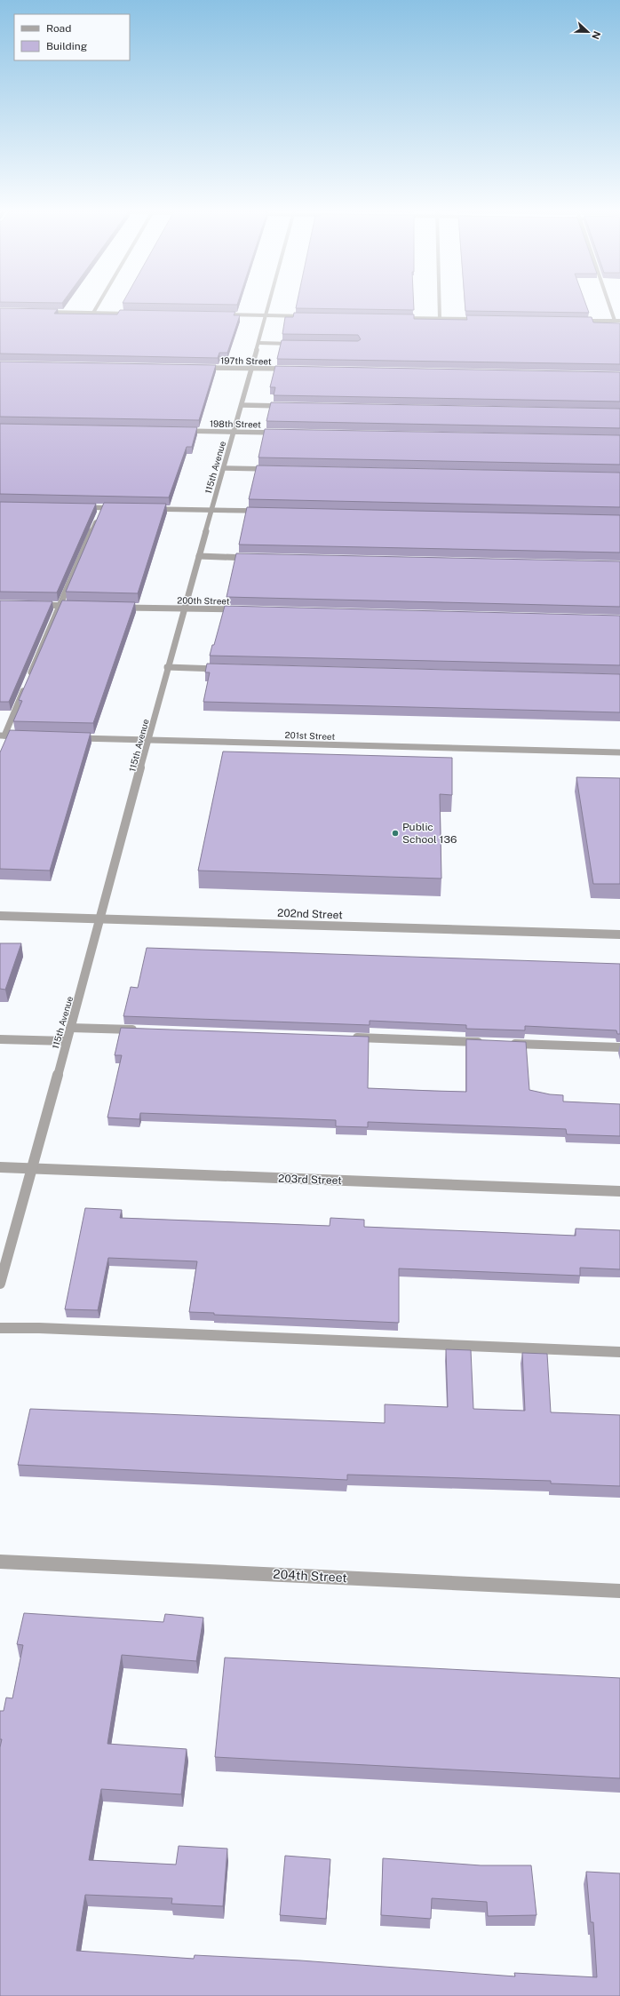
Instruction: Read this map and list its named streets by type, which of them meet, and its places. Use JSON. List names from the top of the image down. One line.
{"streets":{"street":["197th Street","198th Street","115th Avenue","200th Street","201st Street","202nd Street","203rd Street","204th Street"]},"crossings":[["197th Street","115th Avenue"],["198th Street","115th Avenue"],["115th Avenue","200th Street"],["115th Avenue","201st Street"],["115th Avenue","202nd Street"],["115th Avenue","203rd Street"]],"places":["Public School 136"],"legend":["Road","Building"],"north":"right"}
